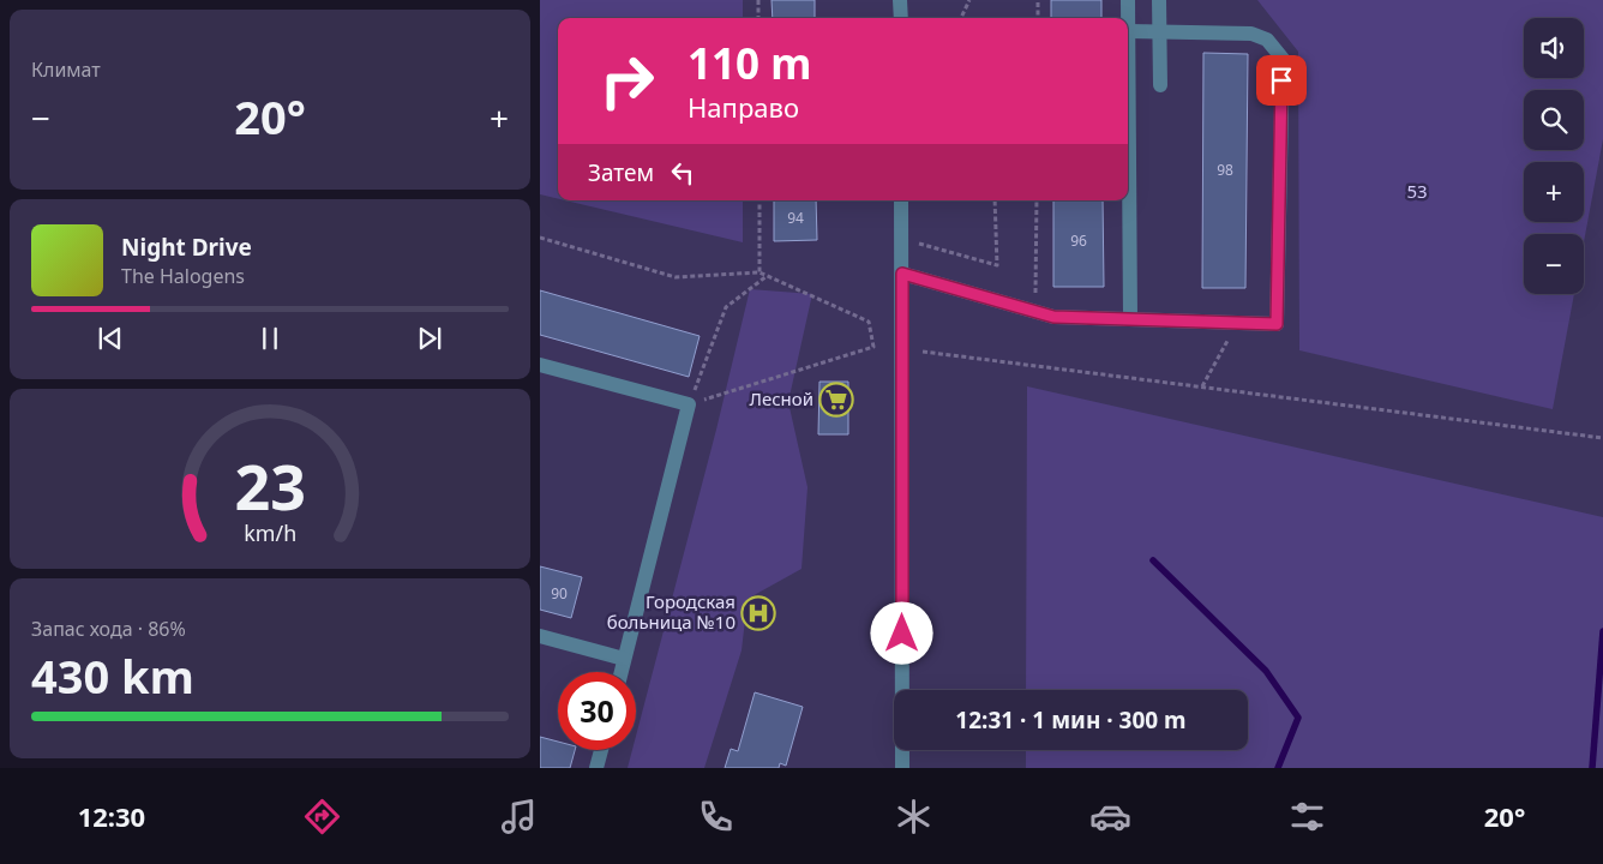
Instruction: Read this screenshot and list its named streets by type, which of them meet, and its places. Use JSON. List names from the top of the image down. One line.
{"parks":["53"],"places":{"supermarket":["Лесной"],"hospital":["Городская больница №10"]},"house_numbers":["98","94","96","90"],"page":{"tile":["Климат",["Запас хода · 86%","430 km"]],"map_buttons":["+","−"],"turn":["110 m","Направо"],"heat":["−","20°","+"],"then":"Затем","song":["Night Drive","The Halogens"],"limit":"30","trip":"12:31 · 1 мин · 300 m","tabs":["12:30","20°"],"gauge":["23","km/h"]}}
